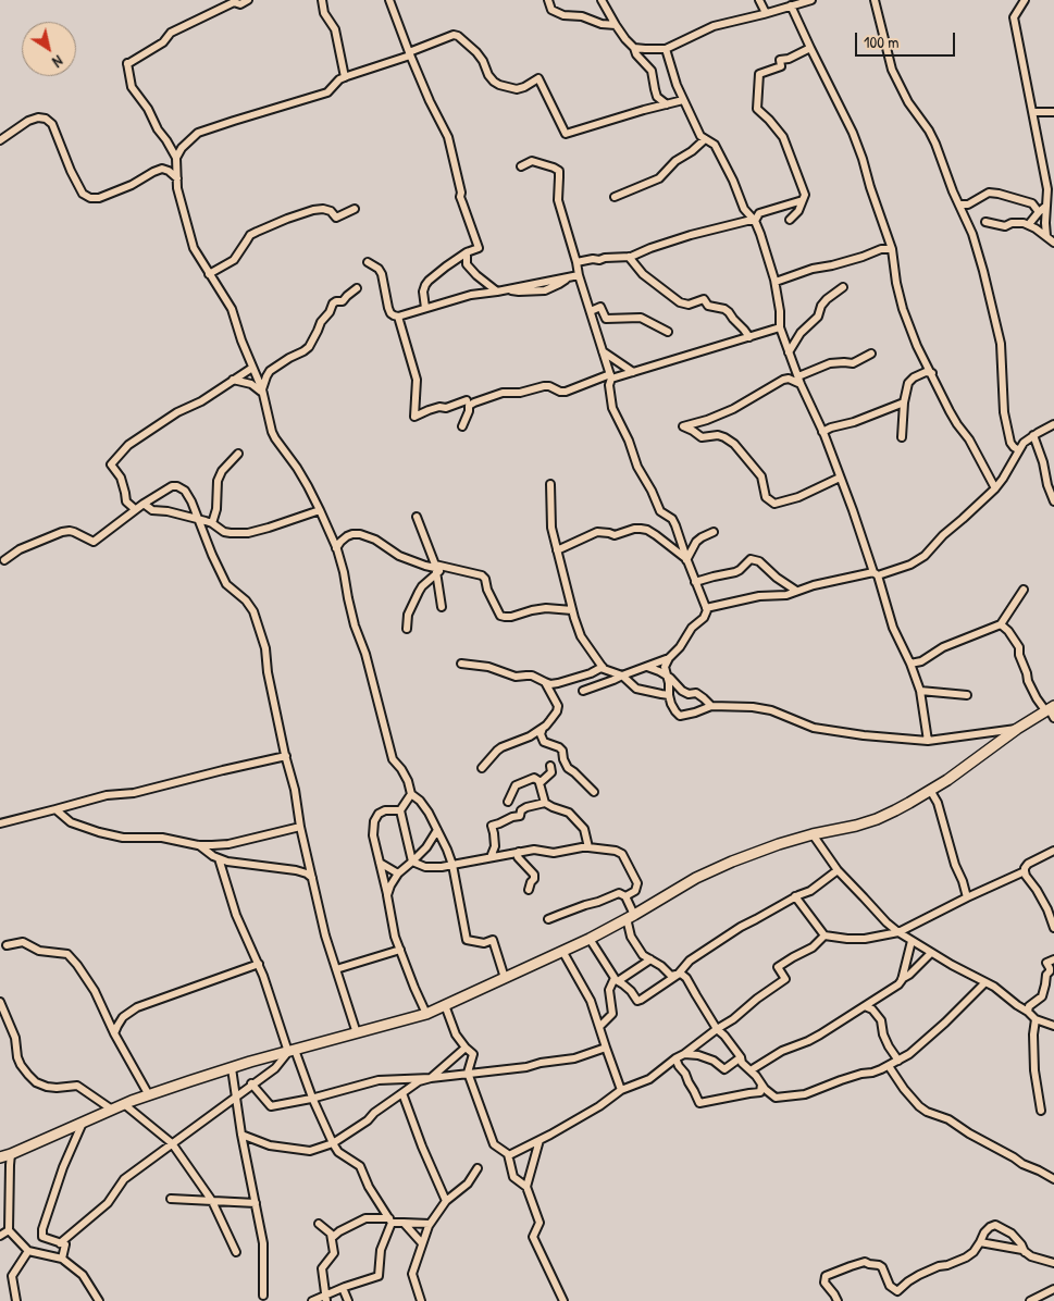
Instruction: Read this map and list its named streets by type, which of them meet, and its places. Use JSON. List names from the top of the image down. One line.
{"scale_bar":"100 m","north":"bottom right"}
